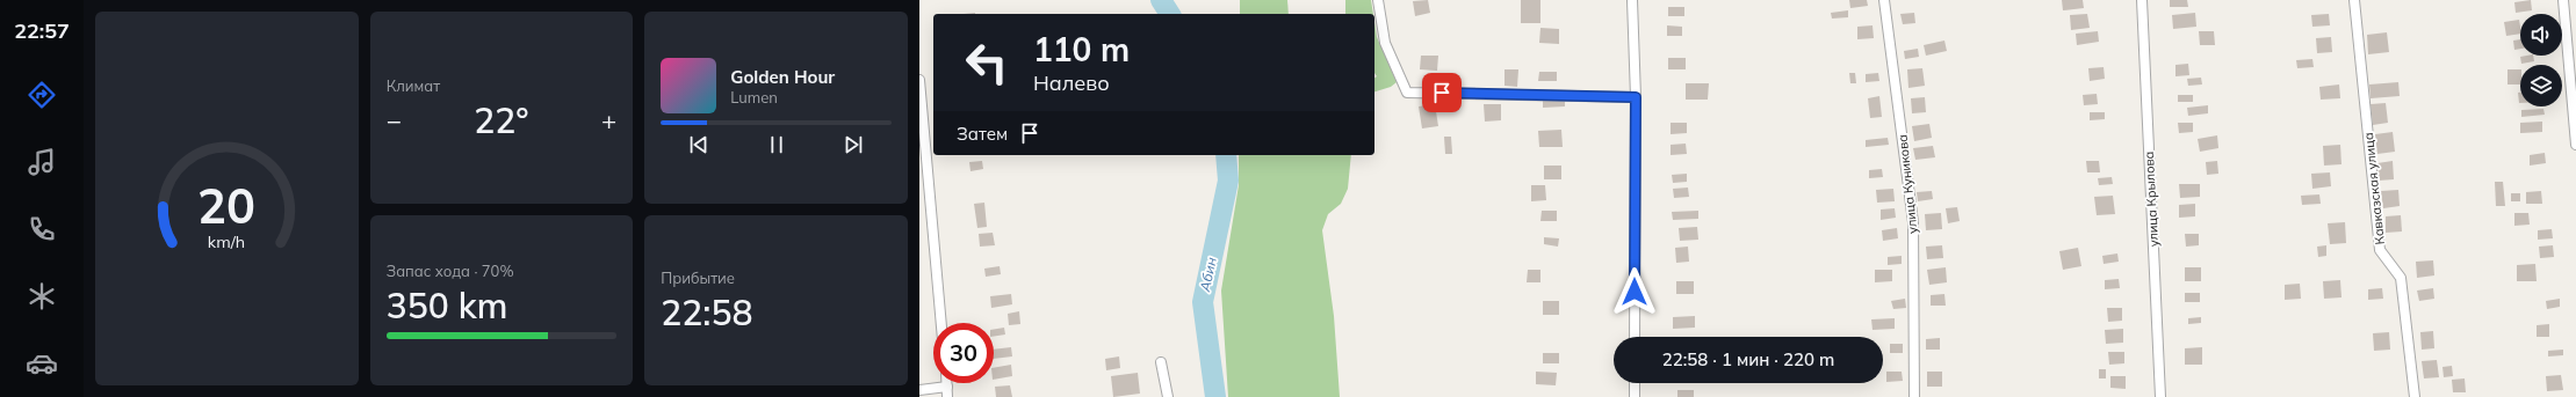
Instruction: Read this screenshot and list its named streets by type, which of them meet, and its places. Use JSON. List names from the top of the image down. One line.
{"streets":{"street":["улица Куникова","Кавказская улица","улица Крылова"]},"water":["Абин"],"page":{"tabs":"22:57","tile":["Климат",["Запас хода · 70%","350 km"],["Прибытие","22:58"]],"turn":["110 m","Налево"],"song":["Golden Hour","Lumen"],"heat":["−","22°","+"],"then":"Затем","limit":"30","trip":"22:58 · 1 мин · 220 m","gauge":["20","km/h"]}}
